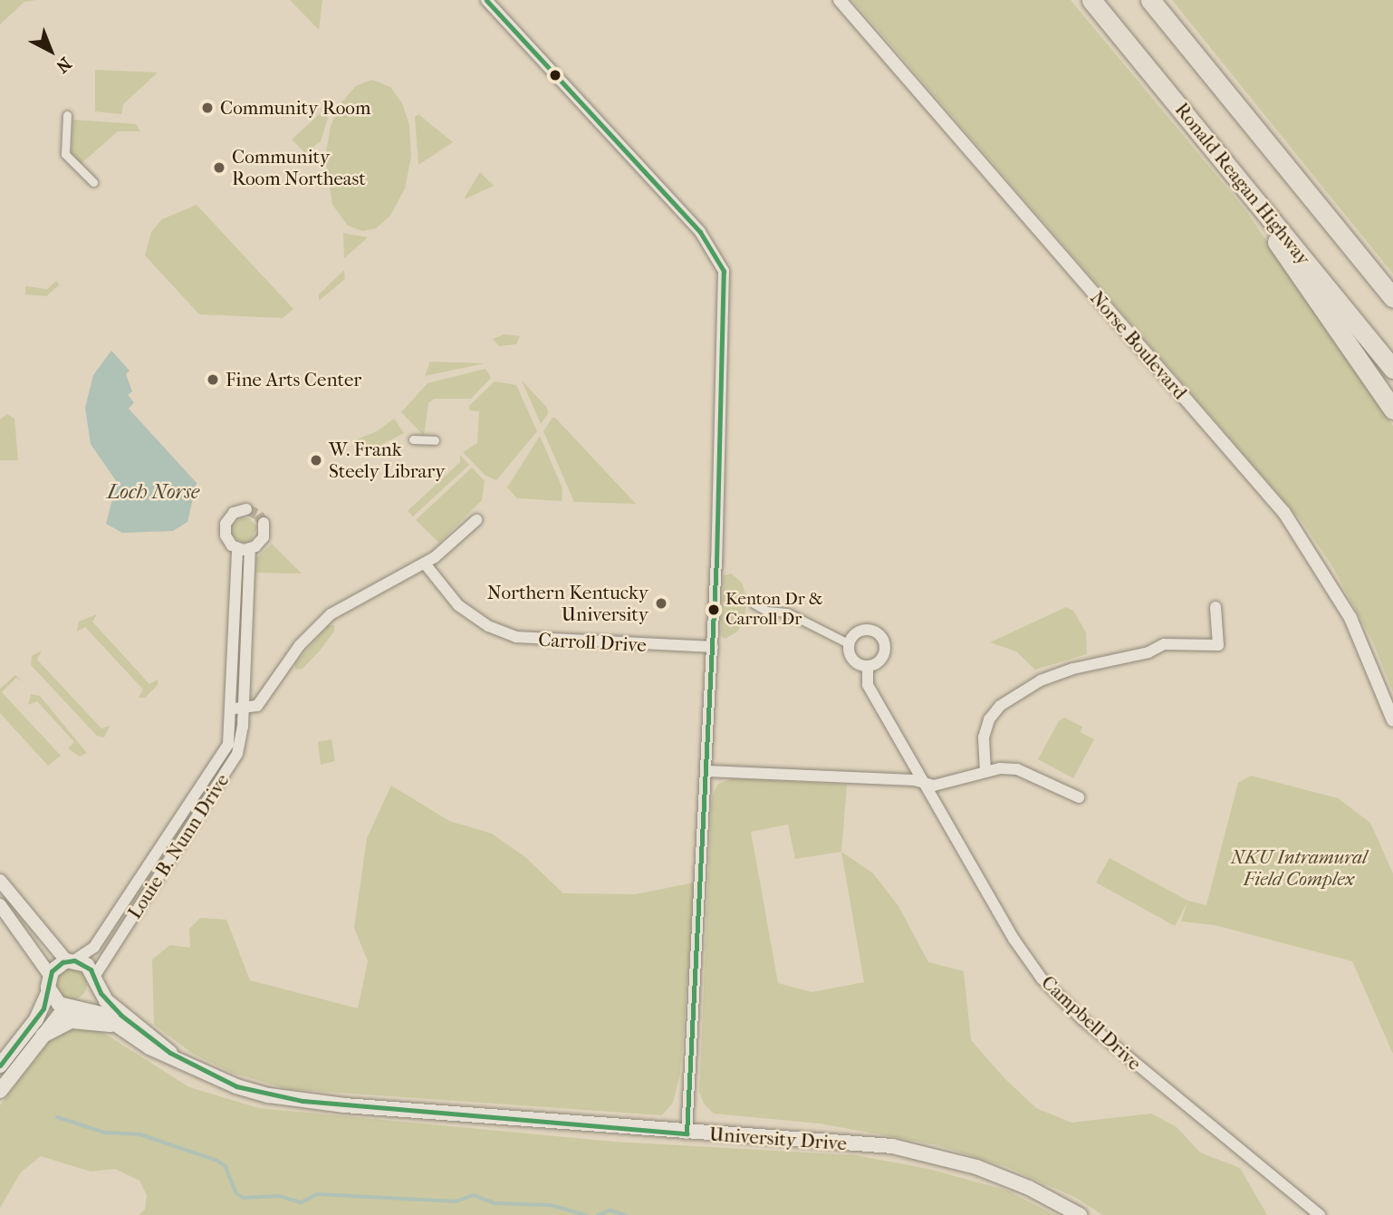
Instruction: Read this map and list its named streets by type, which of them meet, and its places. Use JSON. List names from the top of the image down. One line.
{"streets":{"highway":["Ronald Reagan Highway"],"main road":["University Drive"],"street":["Norse Boulevard","Carroll Drive","Louie B. Nunn Drive","Campbell Drive"]},"crossings":[["Louie B. Nunn Drive","University Drive"]],"water":["Loch Norse"],"parks":["NKU Intramural Field Complex"],"places":["Community Room","Community Room Northeast","Fine Arts Center","W. Frank Steely Library","Northern Kentucky University","Kenton Dr & Carroll Dr"],"north":"bottom right"}
